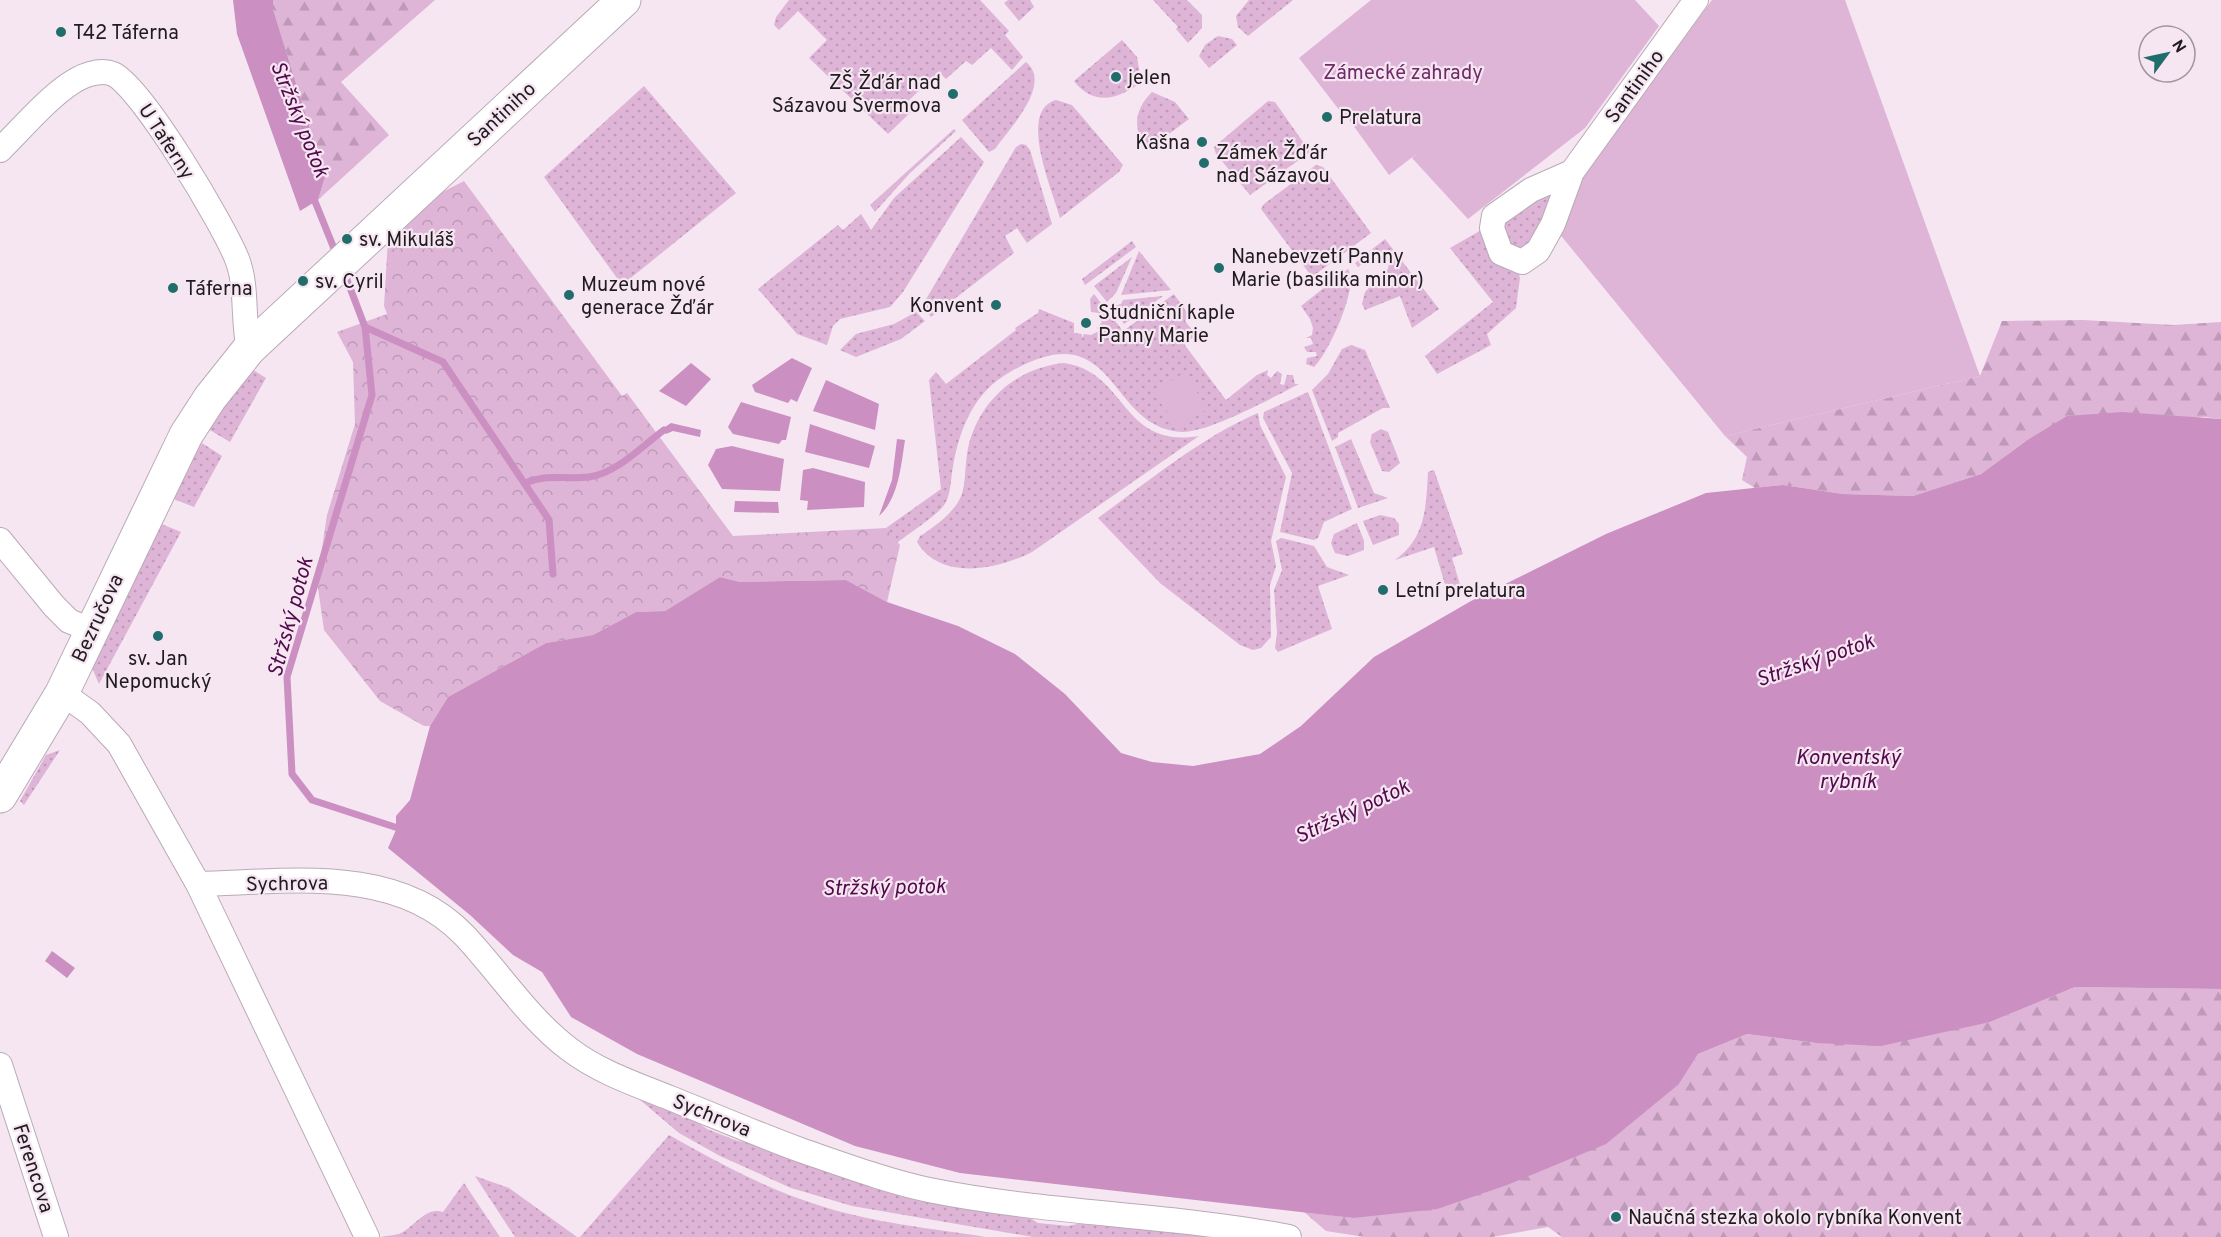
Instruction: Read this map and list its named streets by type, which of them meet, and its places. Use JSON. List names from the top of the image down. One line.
{"streets":{"main road":["Santiniho","Bezručova"],"street":["U Taferny","Sychrova","Ferencova"]},"crossings":[["Santiniho","U Taferny"],["Santiniho","Bezručova"],["U Taferny","Bezručova"]],"water":["Stržský potok","Konventský rybník"],"parks":["Zámecké zahrady"],"places":["T42 Táferna","jelen","ZŠ Žďár nad Sázavou Švermova","Prelatura","Kašna","Zámek Žďár nad Sázavou","sv. Mikuláš","Nanebevzetí Panny Marie (basilika minor)","sv. Cyril","Táferna","Muzeum nové generace Žďár","Konvent","Studniční kaple Panny Marie","Letní prelatura","sv. Jan Nepomucký","Naučná stezka okolo rybníka Konvent"],"north":"top right"}
